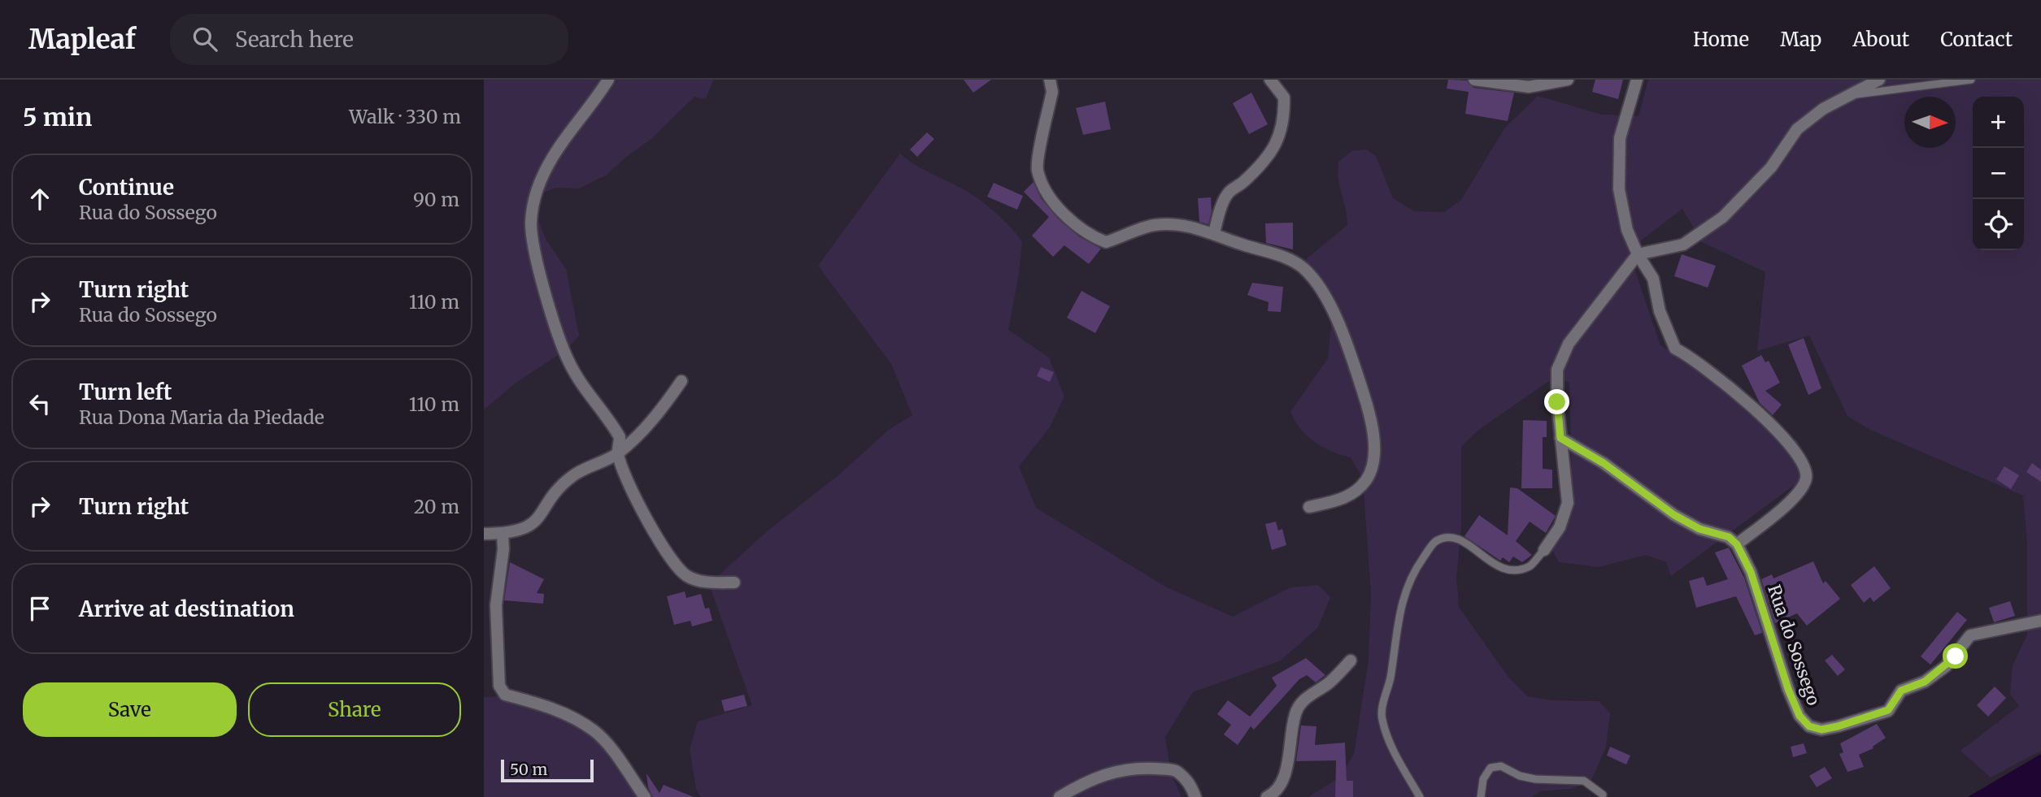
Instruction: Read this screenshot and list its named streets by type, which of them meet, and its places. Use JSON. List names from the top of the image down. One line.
{"streets":{"street":["Rua do Sossego"]},"scale_bar":"50 m","north":"right","page":{"header":"Mapleaf","search":"Search here","nav":["Home","Map","About","Contact"],"heading":["5 min","Walk · 330 m"],"map_buttons":["+","−"],"list":[["Continue","Rua do Sossego","90 m"],["Turn right","Rua do Sossego","110 m"],["Turn left","Rua Dona Maria da Piedade","110 m"],["Turn right","20 m"],"Arrive at destination"],"buttons":["Save","Share"],"scale":"50 m"}}
